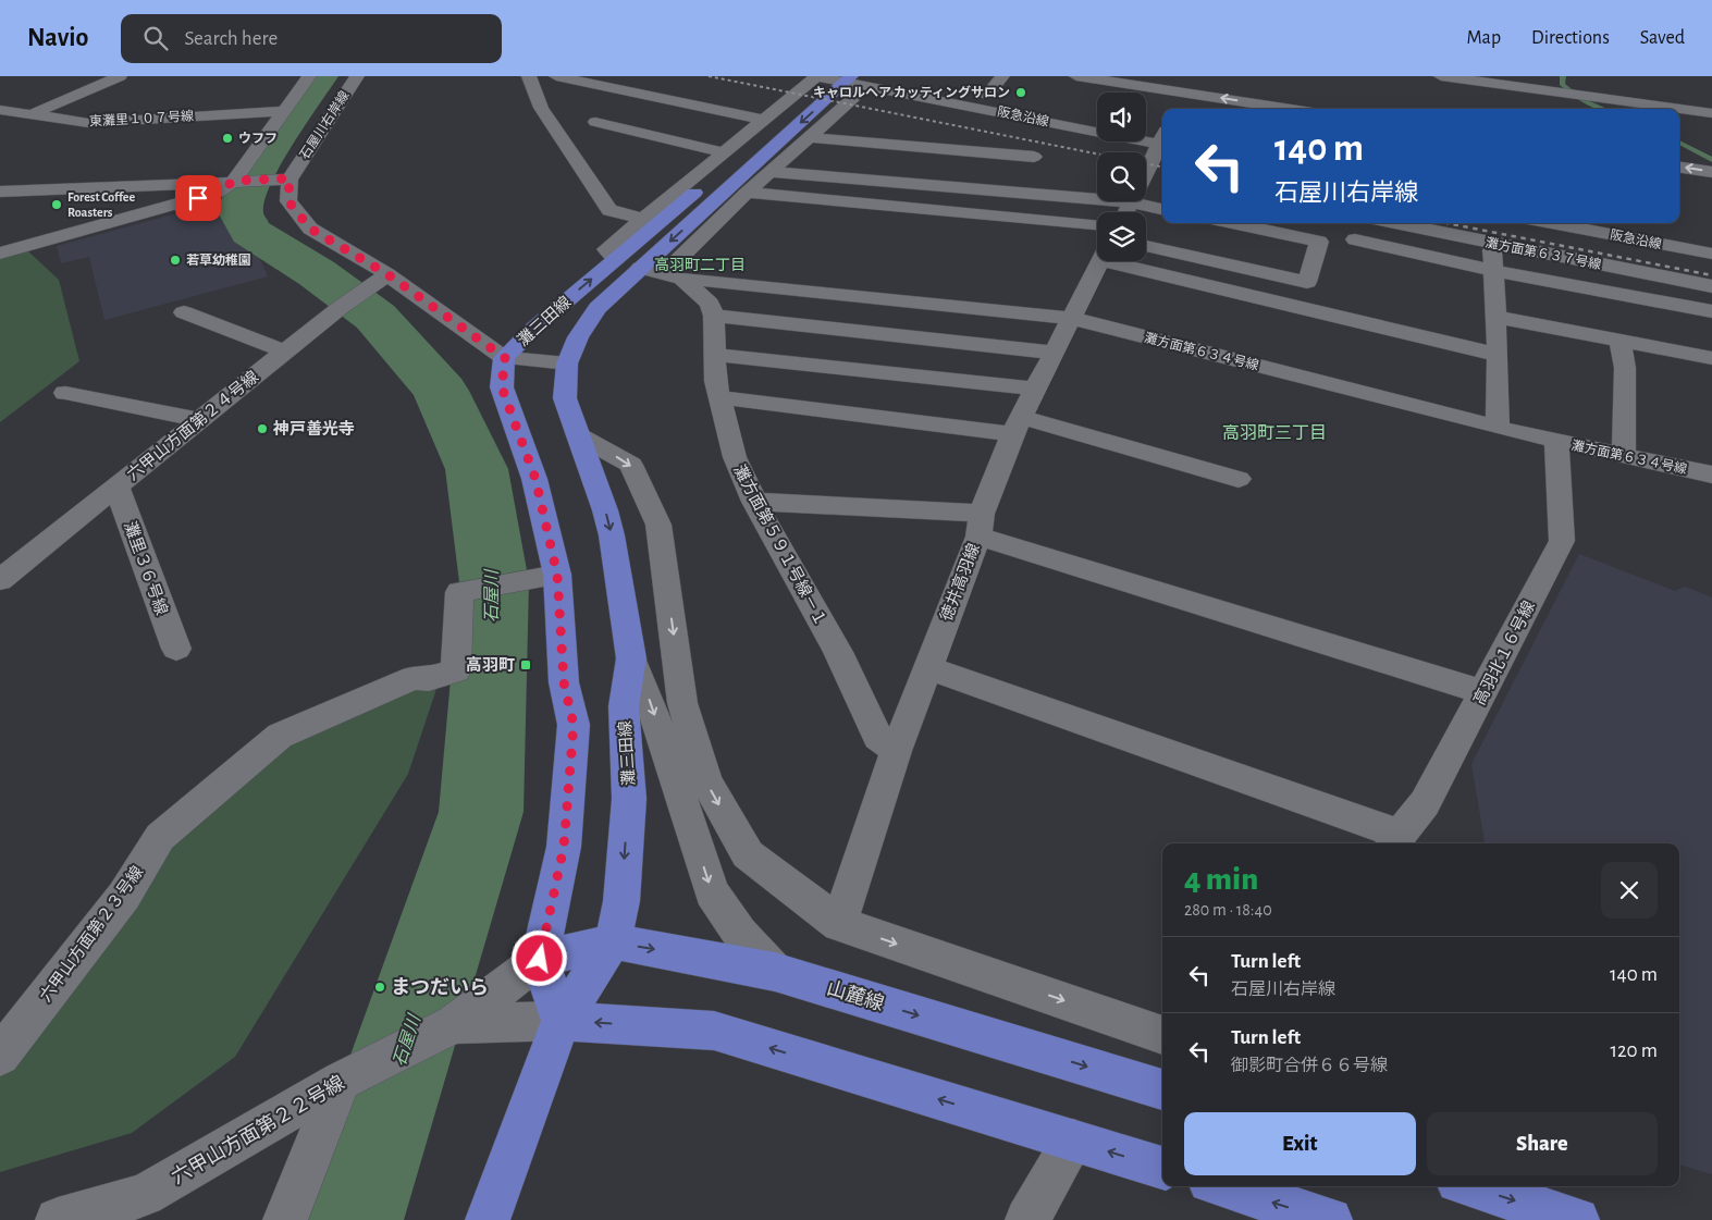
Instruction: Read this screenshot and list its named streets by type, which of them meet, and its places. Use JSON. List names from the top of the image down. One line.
{"streets":{"main road":["灘三田線","山麓線"],"street":["阪急沿線","東灘里１０７号線","石屋川右岸線","灘方面第６３７号線","灘方面第６３４号線","六甲山方面第２４号線","灘方面第５９１号線－１","灘里３６号線","徳井高羽線","高羽北１６号線","六甲山方面第２３号線","六甲山方面第２２号線"]},"crossings":[["阪急沿線","灘三田線"],["灘三田線","灘方面第６３４号線"],["灘三田線","六甲山方面第２３号線"],["灘三田線","山麓線"],["灘方面第６３４号線","徳井高羽線"],["灘方面第６３４号線","高羽北１６号線"],["六甲山方面第２４号線","灘里３６号線"],["灘方面第５９１号線－１","徳井高羽線"]],"districts":["高羽町二丁目","高羽町三丁目"],"water":["石屋川"],"places":{"other":["キャロルヘア カッティングサロン","ウフフ","Forest Coffee Roasters","若草幼稚園","神戸善光寺","まつだいら"],"transit":["高羽町"]},"page":{"header":"Navio","search":"Search here","nav":["Map","Directions","Saved"],"turn":["140 m","石屋川右岸線"],"heading":["4 min","280 m · 18:40"],"list":[{"name":"Turn left","note":"石屋川右岸線","value":"140 m"},{"name":"Turn left","note":"御影町合併６６号線","value":"120 m"}],"buttons":["Exit","Share"]}}
